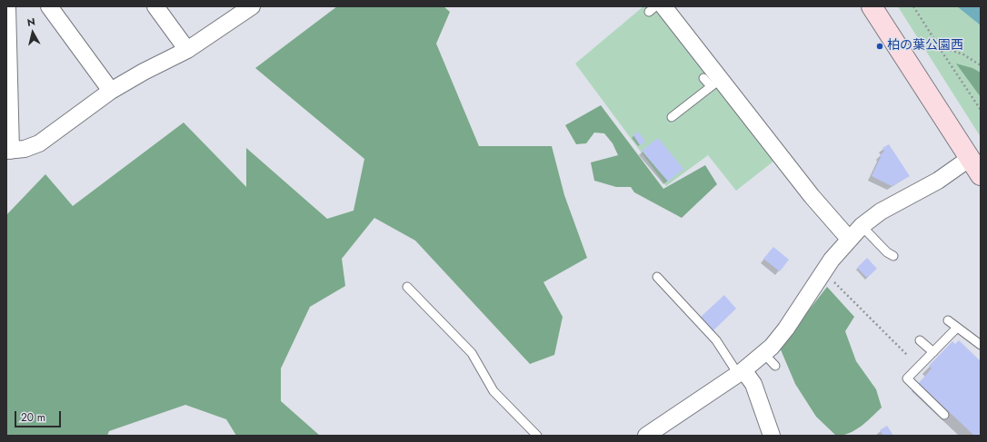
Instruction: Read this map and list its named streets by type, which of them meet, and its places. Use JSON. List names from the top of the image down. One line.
{"places":["柏の葉公園西"],"scale_bar":"20 m","north":"top"}
